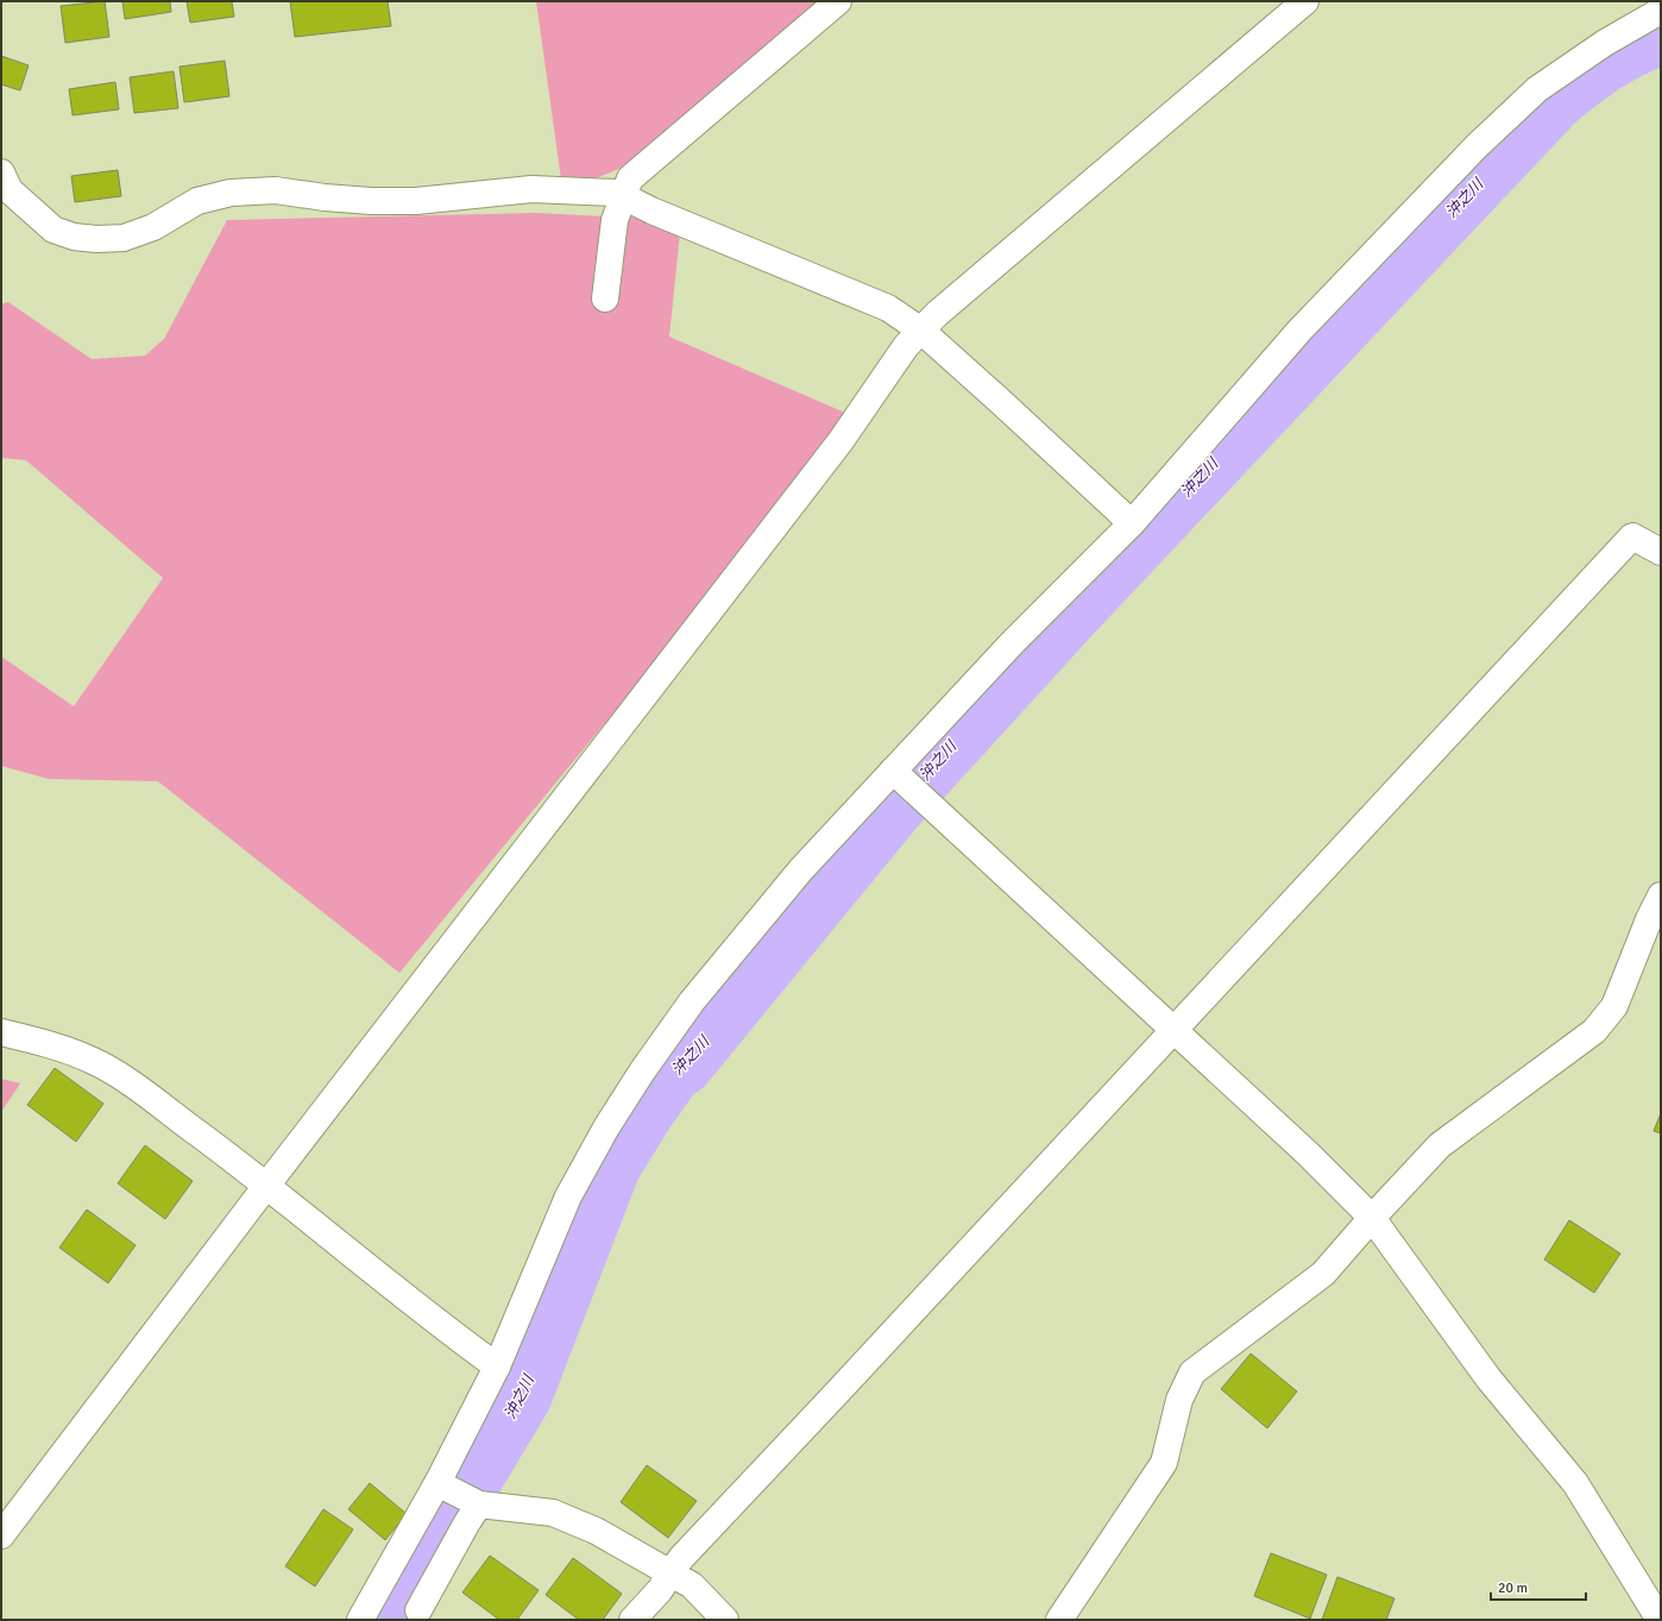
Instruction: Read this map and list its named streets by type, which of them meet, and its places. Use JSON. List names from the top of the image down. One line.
{"water":["沖之川"],"scale_bar":"20 m"}
